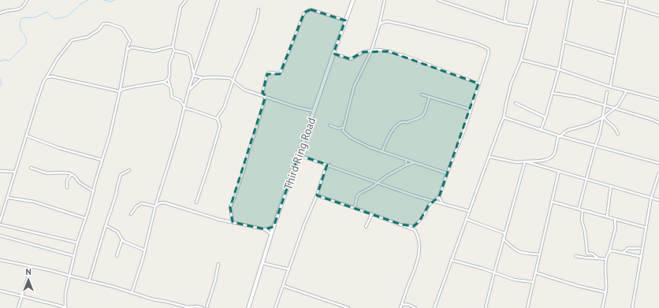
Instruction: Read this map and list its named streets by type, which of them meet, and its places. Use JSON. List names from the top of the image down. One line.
{"streets":{"street":["Third Ring Road"]},"north":"top"}
